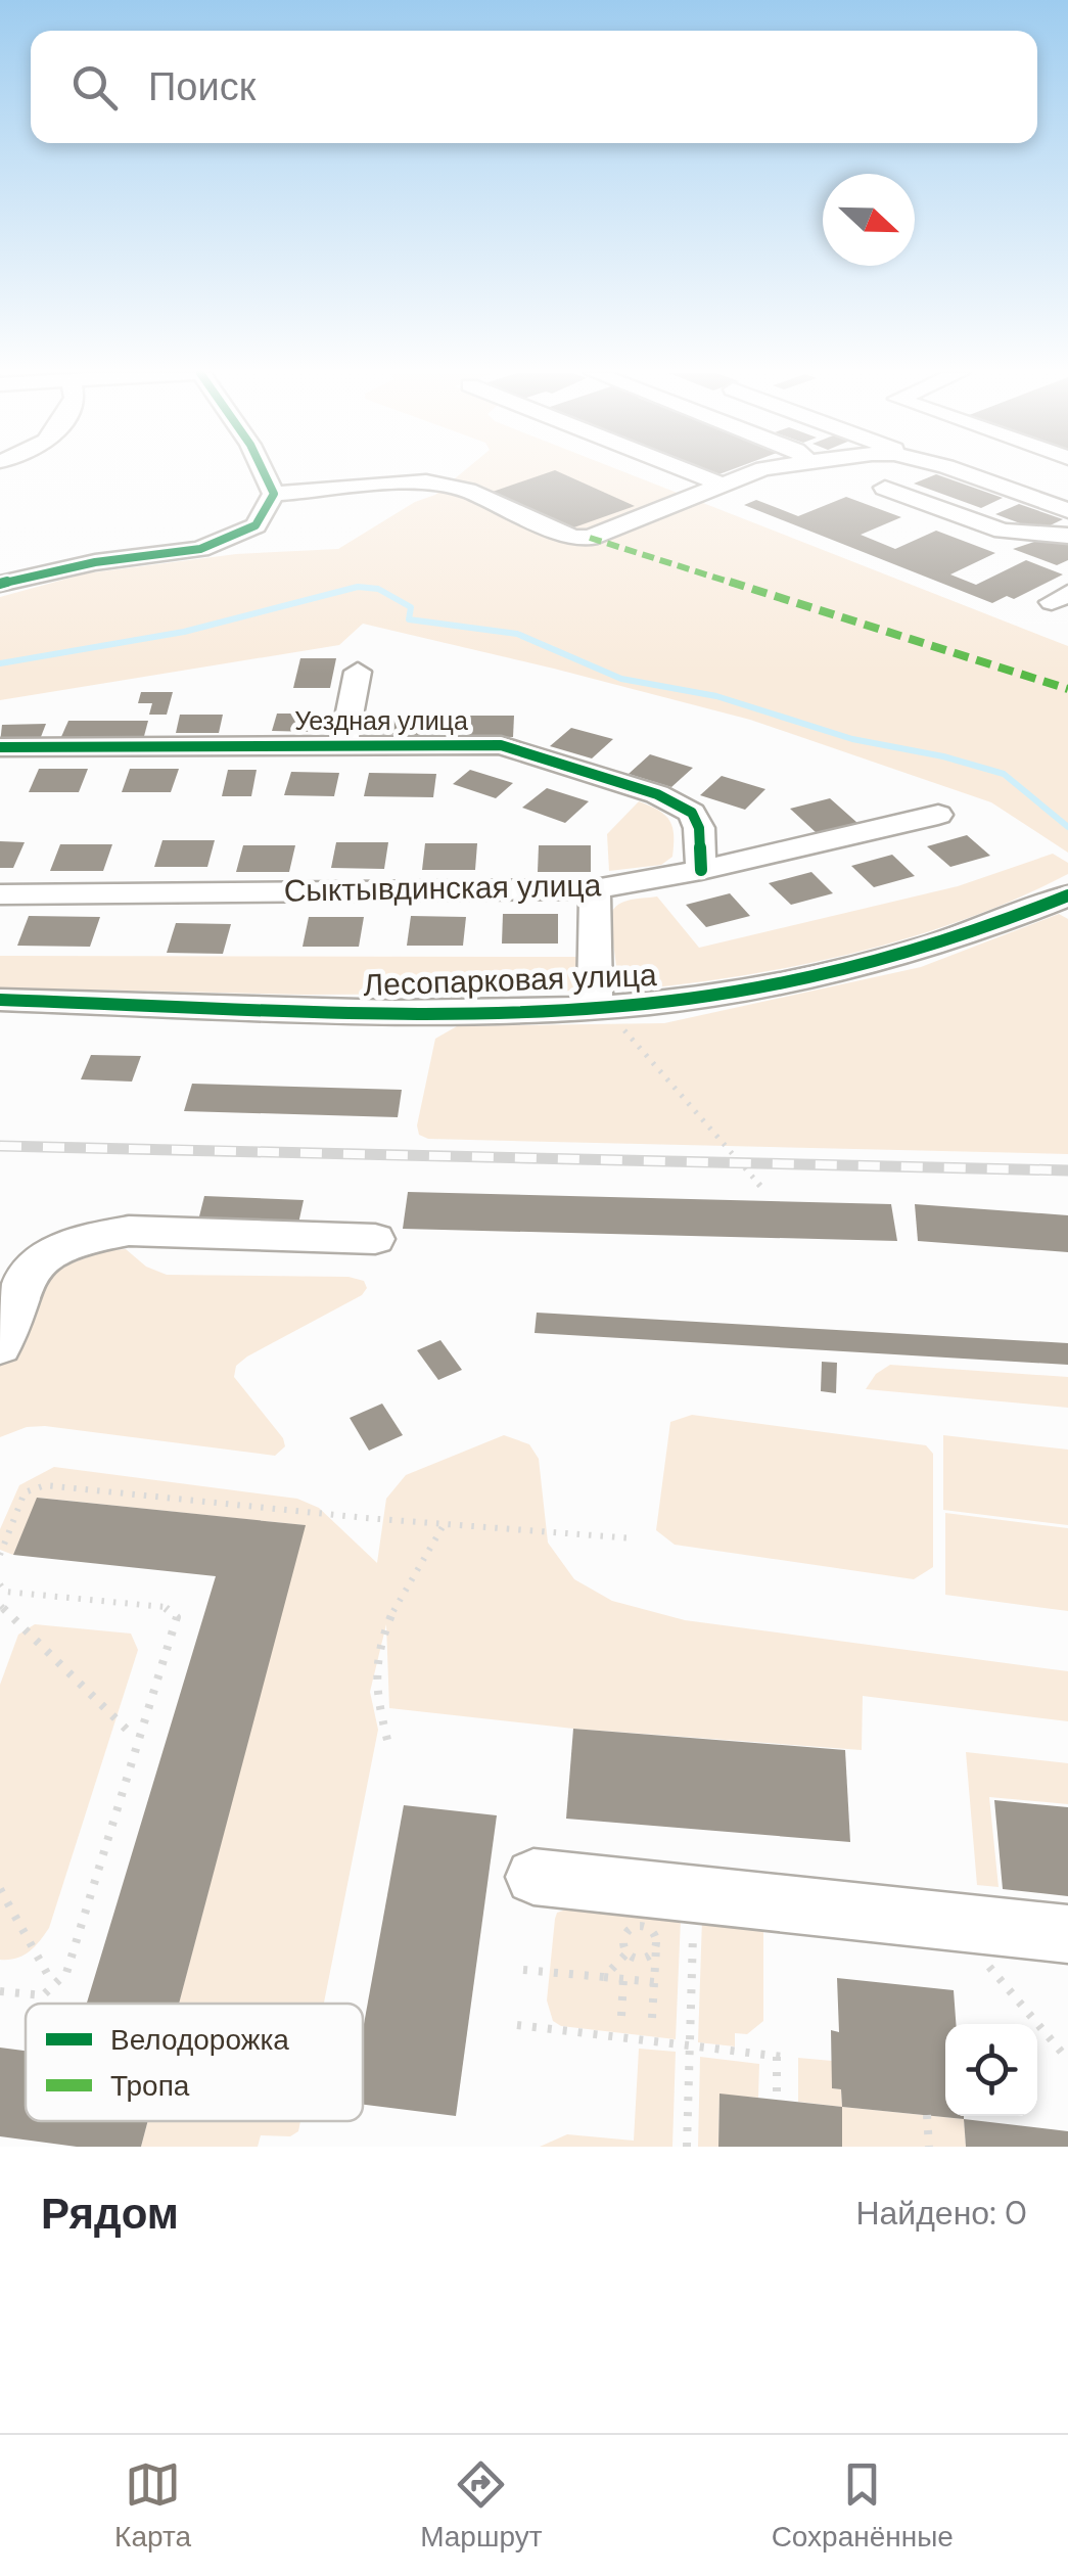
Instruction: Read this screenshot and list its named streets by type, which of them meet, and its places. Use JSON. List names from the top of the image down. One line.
{"streets":{"street":["Уездная улица","Сыктывдинская улица","Лесопарковая улица"]},"crossings":[["Уездная улица","Сыктывдинская улица"]],"legend":["Велодорожка","Тропа"],"north":"right","page":{"search":"Поиск","heading":["Рядом","Найдено: 0"],"nav":["Карта","Маршрут","Сохранённые"]}}
